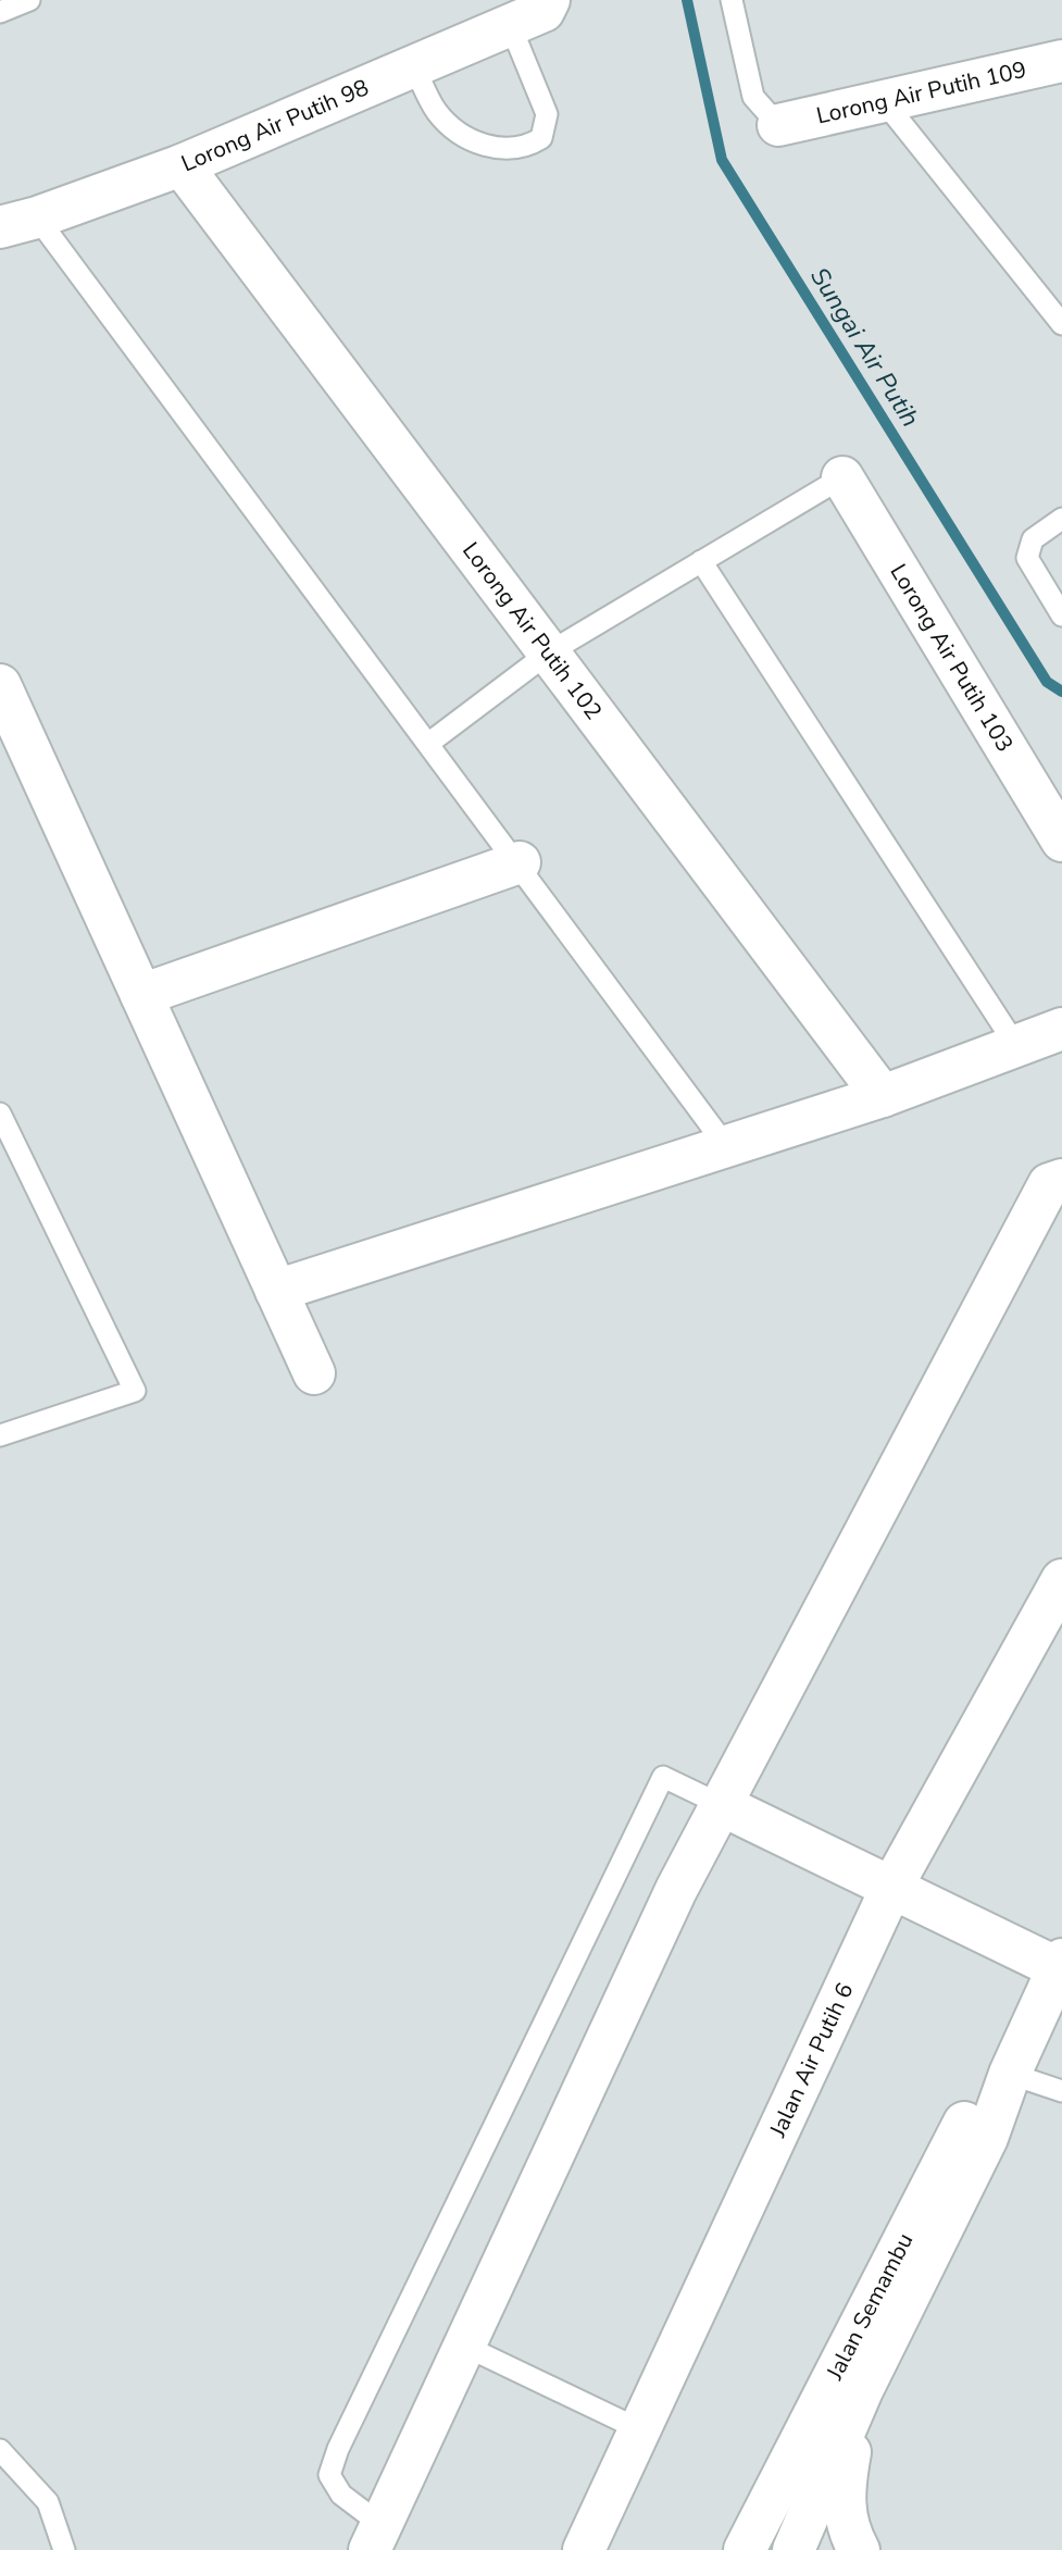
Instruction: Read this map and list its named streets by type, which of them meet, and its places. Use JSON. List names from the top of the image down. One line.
{"streets":{"street":["Lorong Air Putih 109","Lorong Air Putih 98","Lorong Air Putih 102","Lorong Air Putih 103","Jalan Air Putih 6","Jalan Semambu"]},"crossings":[["Lorong Air Putih 98","Lorong Air Putih 102"]],"water":["Sungai Air Putih"]}
